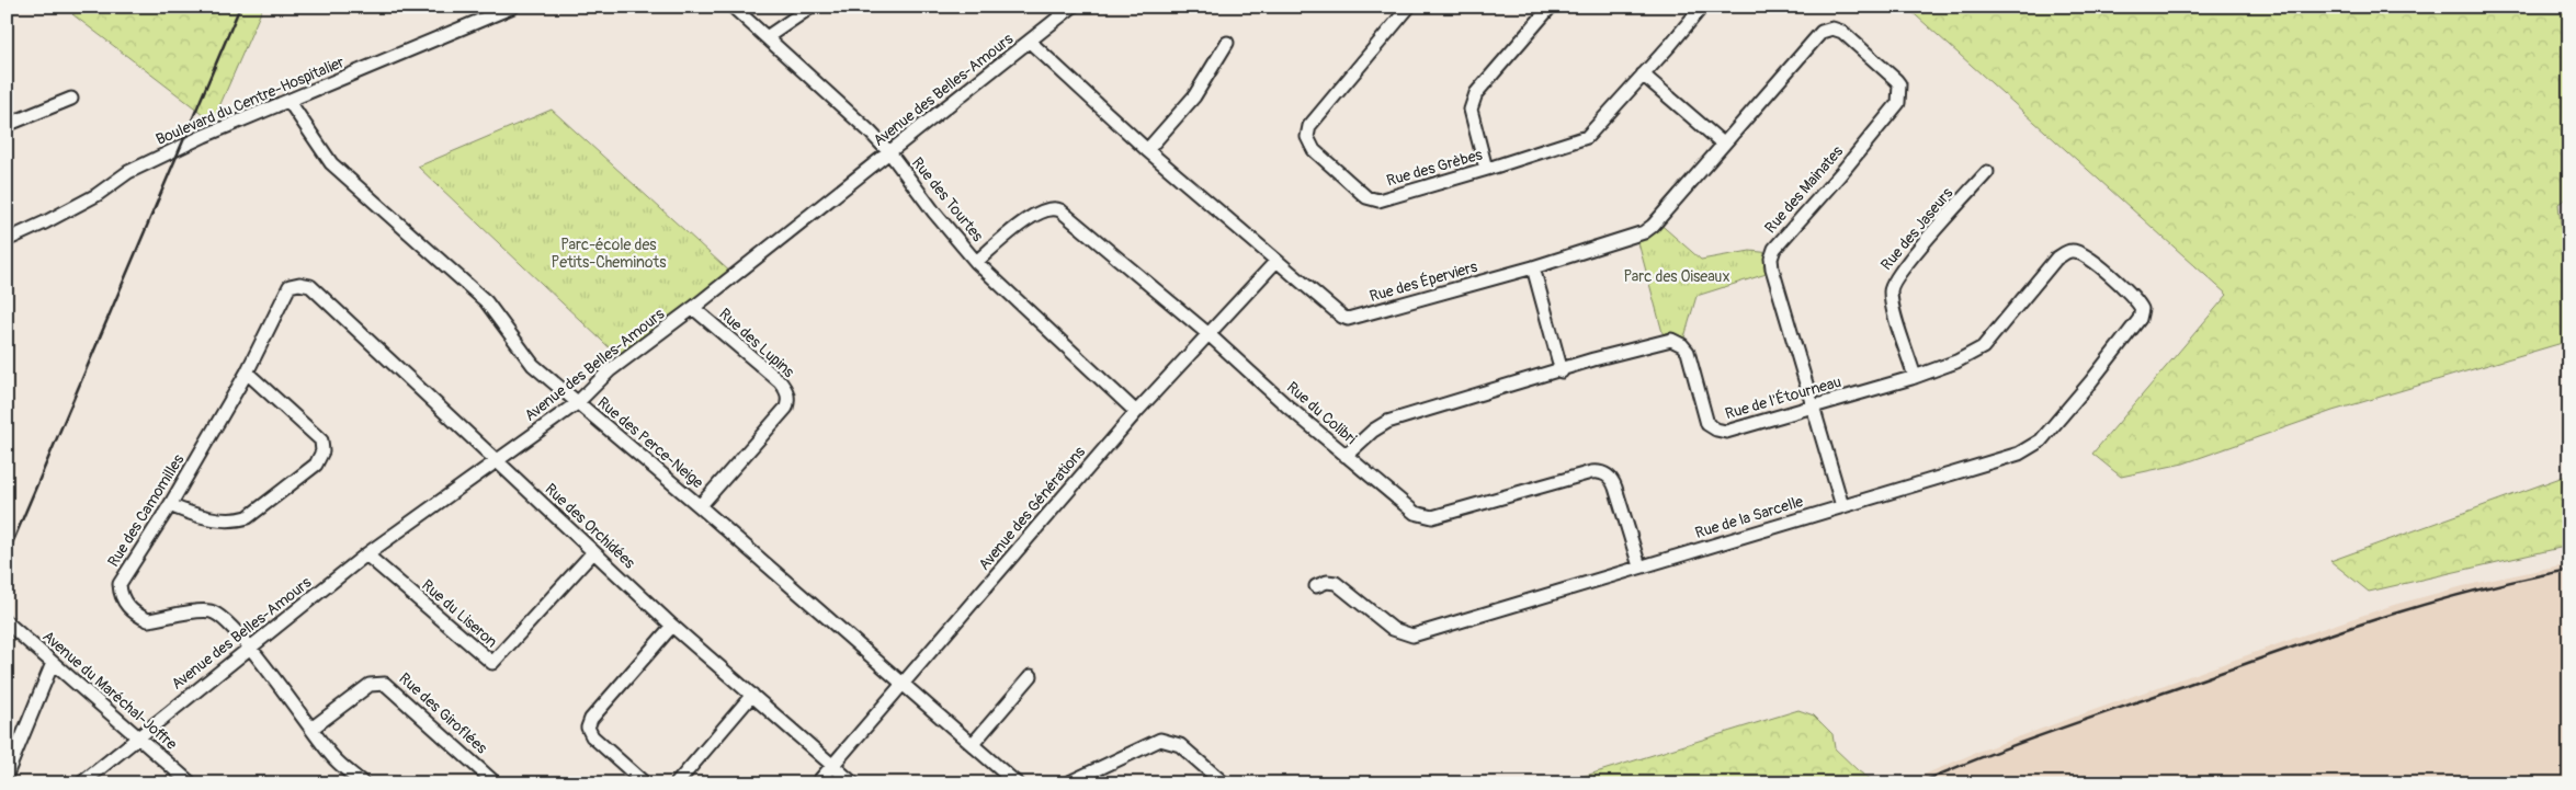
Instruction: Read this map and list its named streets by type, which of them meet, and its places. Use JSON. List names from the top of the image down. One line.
{"streets":{"street":["Avenue des Belles-Amours","Boulevard du Centre-Hospitalier","Rue des Grèbes","Rue des Mainates","Rue des Tourtes","Rue des Jaseurs","Rue des Éperviers","Rue des Lupins","Rue de l'Étourneau","Rue du Colibri","Rue des Perce-Neige","Avenue des Générations","Rue des Camomilles","Rue de la Sarcelle","Rue des Orchidées","Rue du Liseron","Avenue du Maréchal-Joffre","Rue des Giroflées"]},"crossings":[["Avenue des Belles-Amours","Rue des Tourtes"],["Avenue des Belles-Amours","Rue des Éperviers"],["Avenue des Belles-Amours","Rue des Lupins"],["Avenue des Belles-Amours","Rue des Perce-Neige"],["Avenue des Belles-Amours","Rue des Camomilles"],["Avenue des Belles-Amours","Rue des Orchidées"],["Avenue des Belles-Amours","Rue du Liseron"],["Avenue des Belles-Amours","Avenue du Maréchal-Joffre"],["Boulevard du Centre-Hospitalier","Rue des Perce-Neige"],["Rue des Mainates","Rue des Éperviers"],["Rue des Mainates","Rue de l'Étourneau"],["Rue des Mainates","Rue de la Sarcelle"],["Rue des Tourtes","Rue du Colibri"],["Rue des Tourtes","Avenue des Générations"],["Rue des Jaseurs","Rue de l'Étourneau"],["Rue des Éperviers","Avenue des Générations"],["Rue des Lupins","Rue des Perce-Neige"],["Rue de l'Étourneau","Rue du Colibri"],["Rue de l'Étourneau","Rue de la Sarcelle"],["Rue du Colibri","Avenue des Générations"],["Rue du Colibri","Rue de la Sarcelle"],["Rue des Perce-Neige","Avenue des Générations"],["Avenue des Générations","Rue des Orchidées"],["Rue des Camomilles","Rue des Orchidées"],["Rue des Camomilles","Rue des Giroflées"],["Rue des Orchidées","Rue du Liseron"]],"parks":["Parc-école des Petits-Cheminots","Parc des Oiseaux"]}
